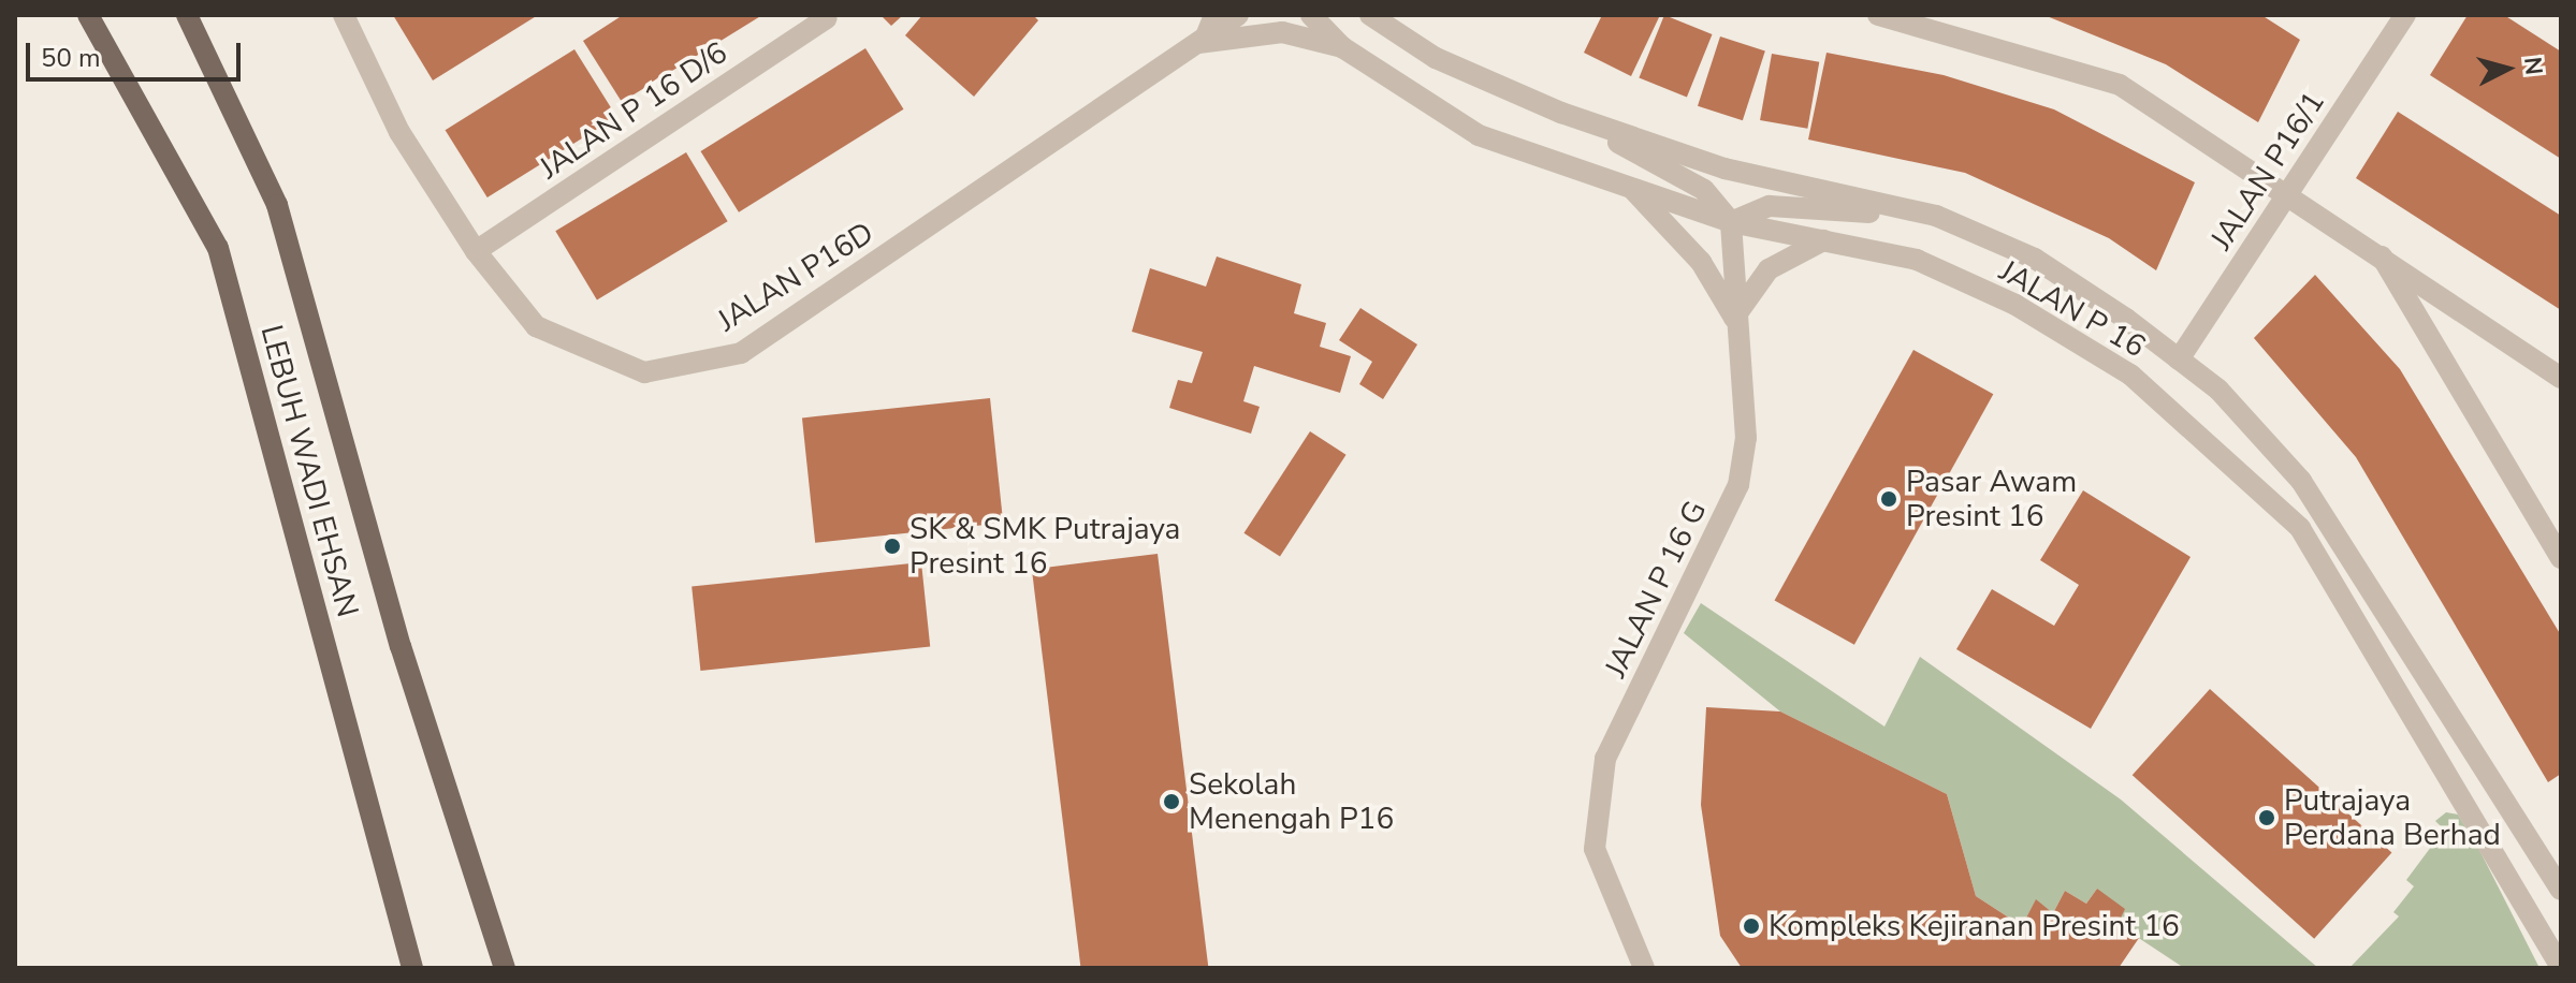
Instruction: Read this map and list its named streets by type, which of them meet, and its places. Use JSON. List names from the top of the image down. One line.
{"streets":{"main road":["LEBUH WADI EHSAN"],"street":["JALAN P 16 D/6","JALAN P16/1","JALAN P16D","JALAN P 16","JALAN P 16 G"]},"crossings":[["JALAN P 16 D/6","JALAN P16D"],["JALAN P16/1","JALAN P 16"],["JALAN P 16","JALAN P 16 G"]],"places":["Pasar Awam Presint 16","SK & SMK Putrajaya Presint 16","Sekolah Menengah P16","Putrajaya Perdana Berhad","Kompleks Kejiranan Presint 16"],"scale_bar":"50 m","north":"right"}
